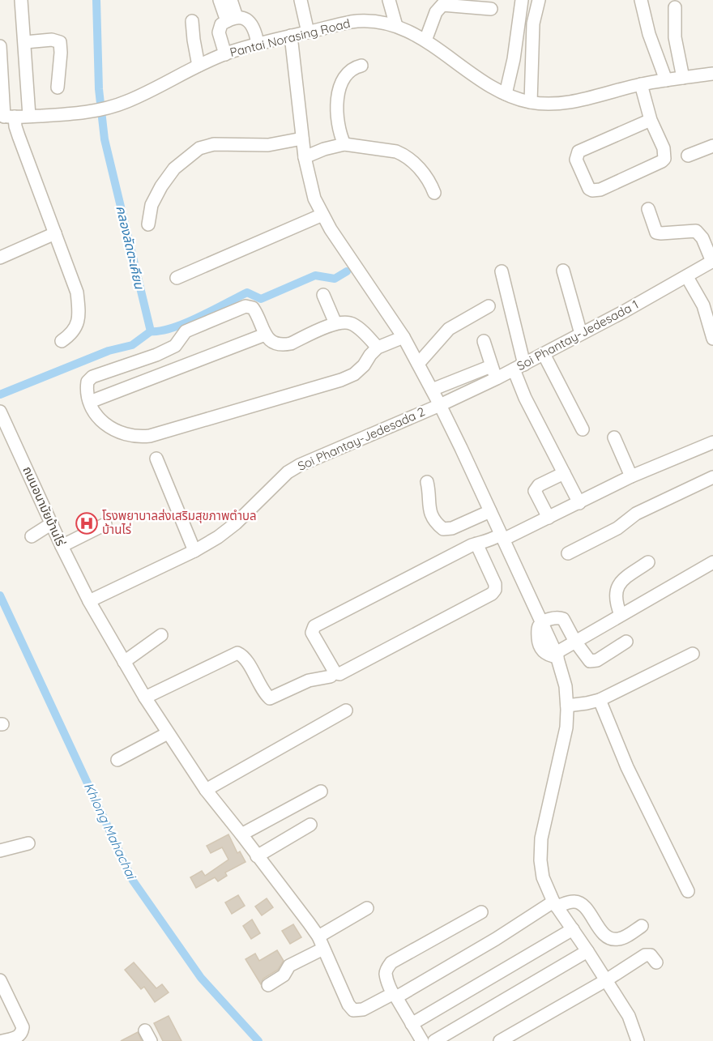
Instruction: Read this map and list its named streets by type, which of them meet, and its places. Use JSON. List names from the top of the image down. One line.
{"streets":{"street":["Pantai Norasing Road","Soi Phantay-Jedesada 1","Soi Phantay-Jedesada 2","ถนนอนามัยบ้านไร่"]},"crossings":[["Soi Phantay-Jedesada 1","Soi Phantay-Jedesada 2"],["Soi Phantay-Jedesada 2","ถนนอนามัยบ้านไร่"]],"water":["คลองลัดตะเคียน","Khlong Mahachai"],"places":{"hospital":["โรงพยาบาลส่งเสริมสุขภาพตำบล บ้านไร่"]}}
